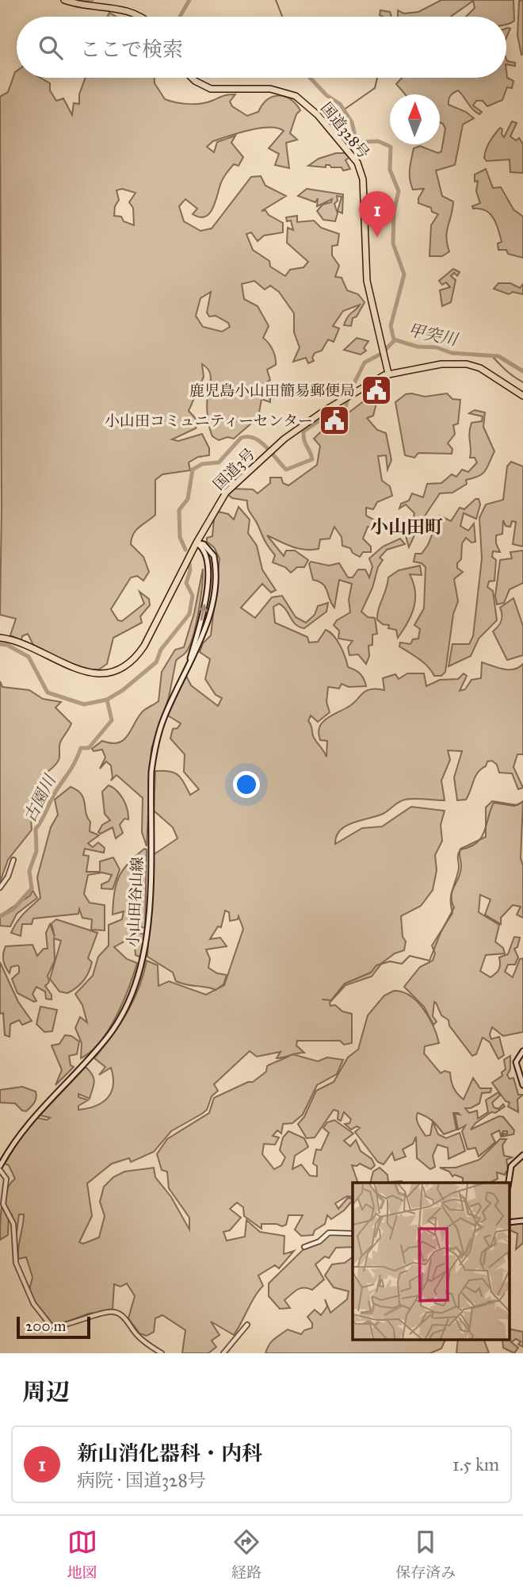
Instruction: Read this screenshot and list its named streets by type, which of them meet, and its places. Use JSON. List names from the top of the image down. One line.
{"streets":{"highway":["国道328号","国道3号"],"main road":["小山田谷山線"]},"crossings":[["国道328号","国道3号"],["国道3号","小山田谷山線"]],"districts":["小山田町"],"water":["甲突川","古園川"],"places":{"public building":["鹿児島小山田簡易郵便局","小山田コミュニティーセンター"]},"scale_bar":"200 m","north":"top","page":{"search":"ここで検索","pins":"1","scale":"200 m","heading":"周辺","list":[{"mark":"1","name":"新山消化器科・内科","note":"病院 · 国道328号","value":"1.5 km"}],"nav":["地図","経路","保存済み"]}}
